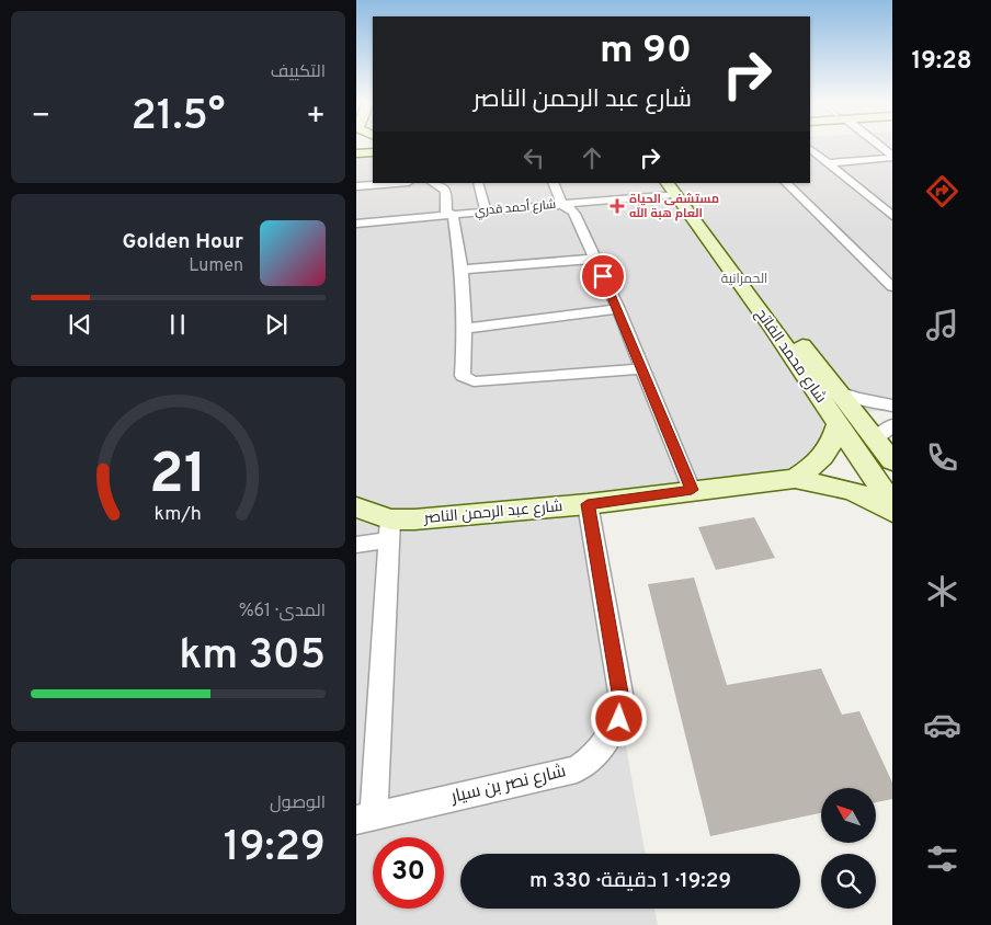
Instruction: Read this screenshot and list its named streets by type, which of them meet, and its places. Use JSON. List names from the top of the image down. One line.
{"streets":{"main road":["شارع محمد الفاتح","شارع عبد الرحمن الناصر"],"street":["شارع أحمد قدري","شارع نصر بن سيار"]},"crossings":[["شارع أحمد قدري","شارع محمد الفاتح"],["شارع محمد الفاتح","شارع عبد الرحمن الناصر"],["شارع عبد الرحمن الناصر","شارع نصر بن سيار"]],"districts":["الحمرانية"],"places":{"health":["مستشفى الحياة العام هبة الله"]},"north":"top left","page":{"tabs":"19:28","tile":["التكييف",["المدى · 61%","305 km"],["الوصول","19:29"]],"turn":["90 m","شارع عبد الرحمن الناصر"],"heat":["−","21.5°","+"],"song":["Golden Hour","Lumen"],"limit":"30","trip":"19:29 · 1 دقيقة · 330 m","gauge":["21","km/h"]}}
